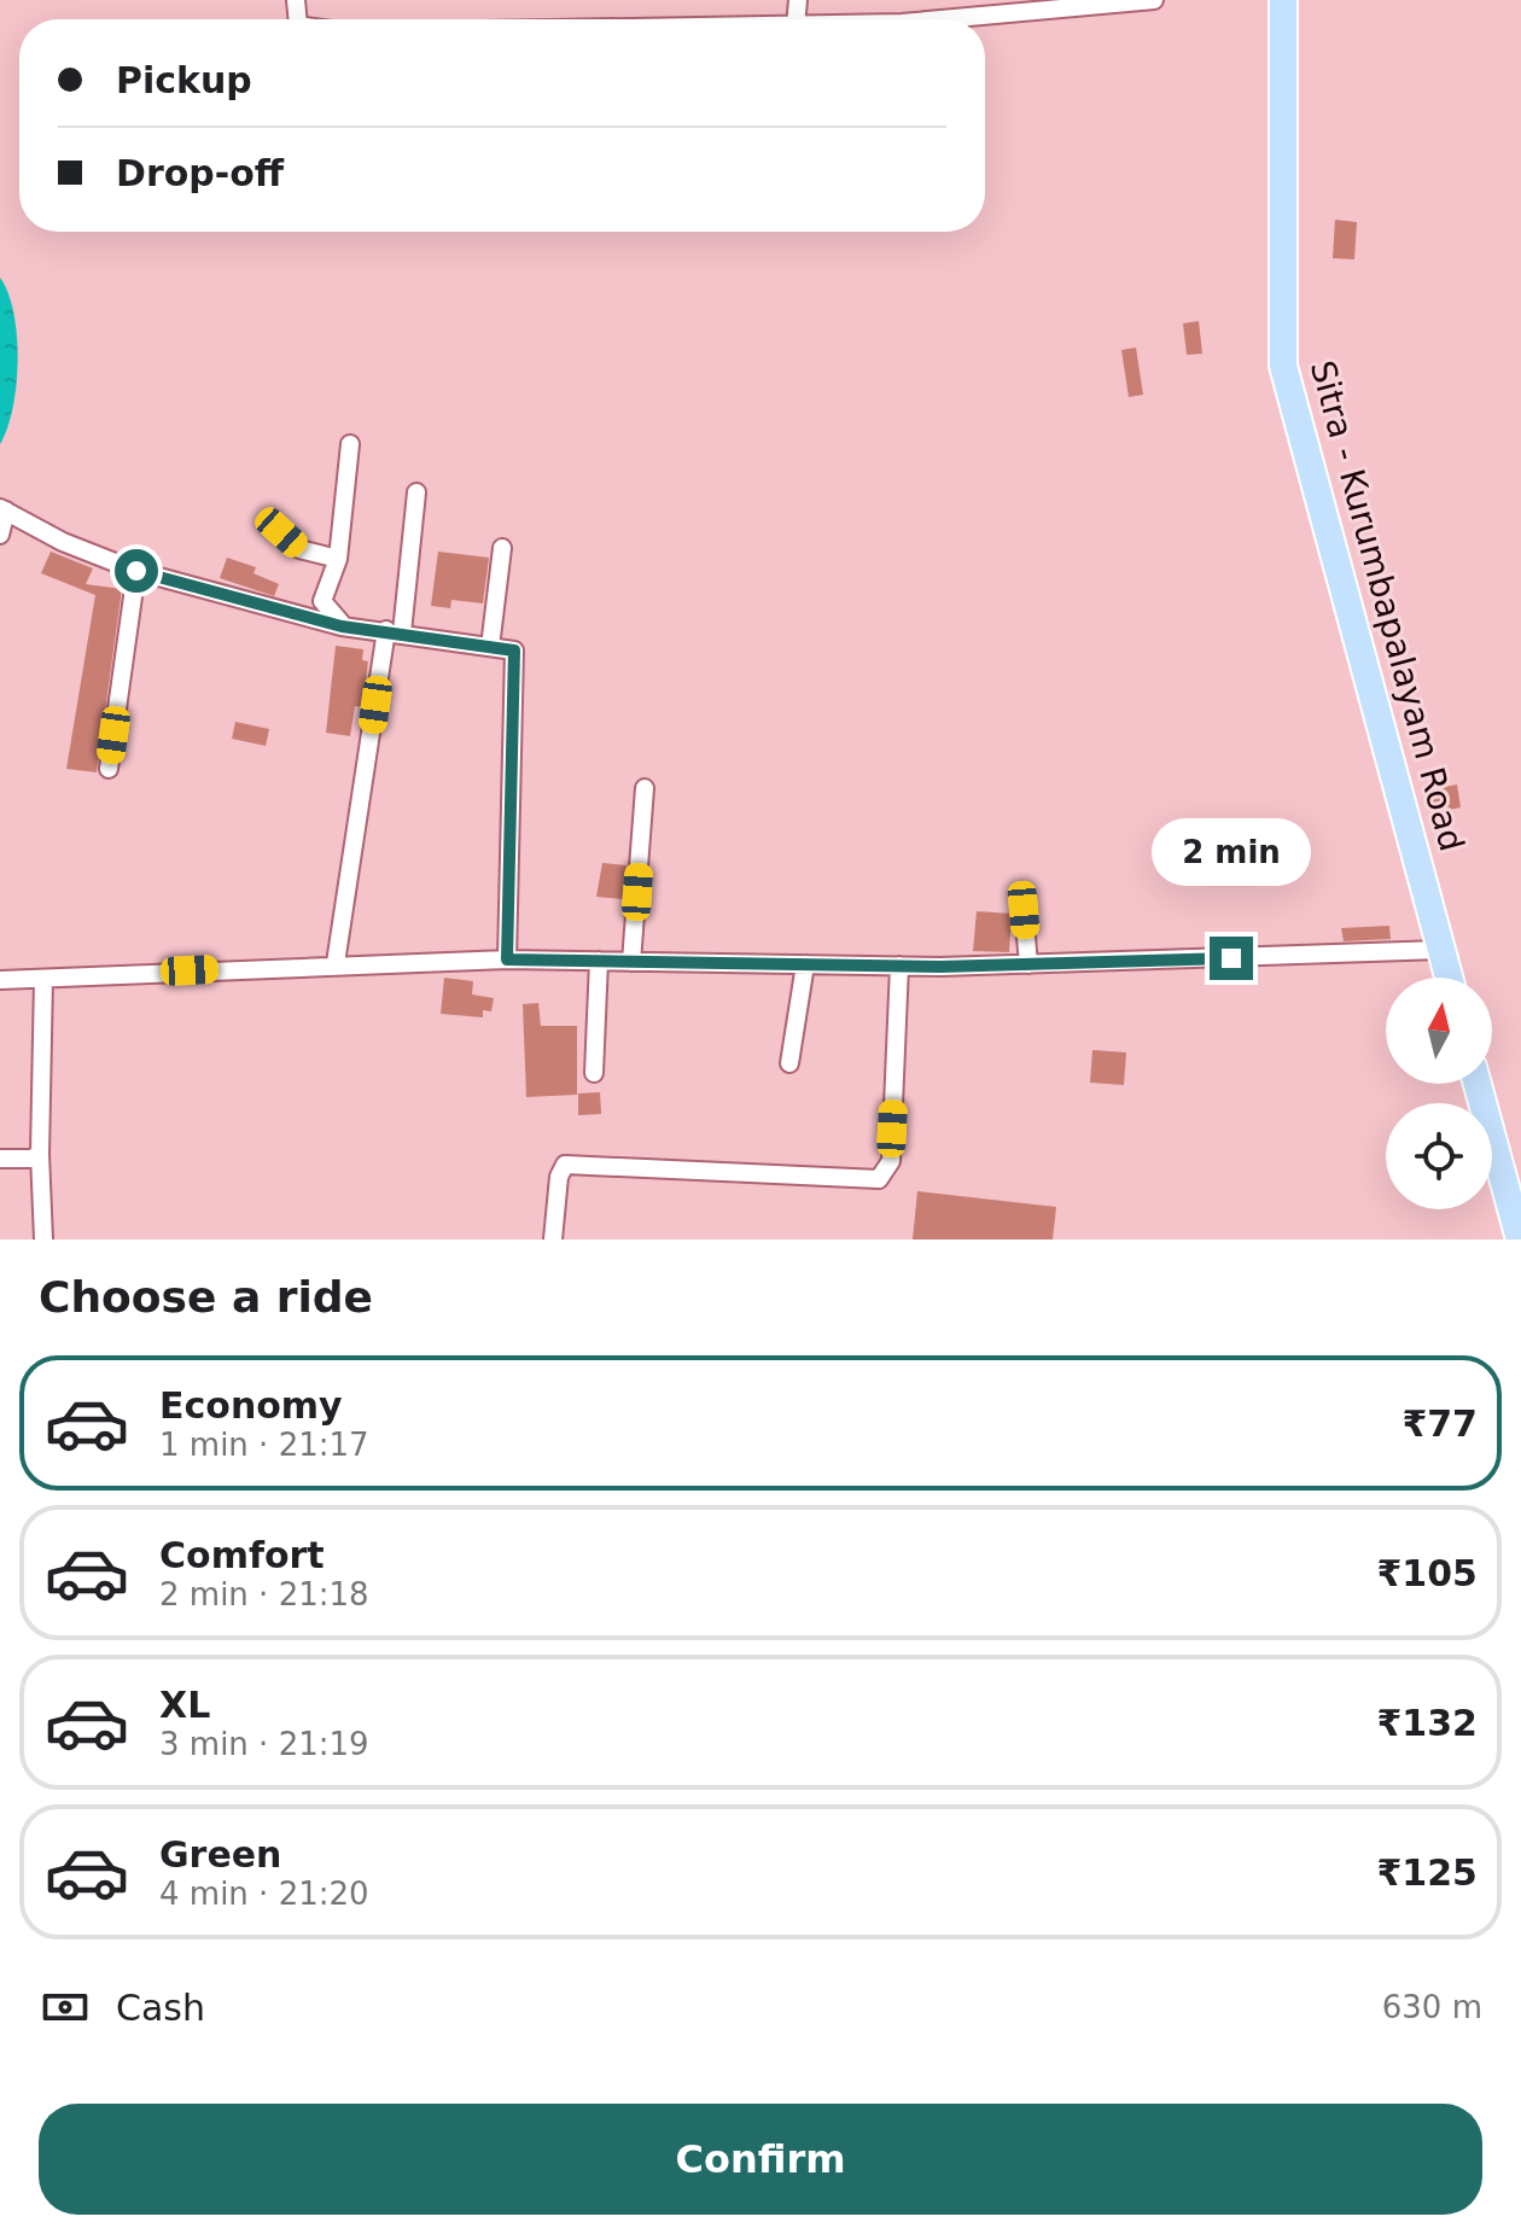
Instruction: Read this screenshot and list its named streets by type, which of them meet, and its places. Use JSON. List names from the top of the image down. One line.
{"streets":{"main road":["Sitra - Kurumbapalayam Road"]},"north":"top","page":{"banner":["Pickup","Drop-off"],"bubble":"2 min","heading":"Choose a ride","list":[{"name":"Economy","note":"1 min · 21:17","value":"₹77"},{"name":"Comfort","note":"2 min · 21:18","value":"₹105"},{"name":"XL","note":"3 min · 21:19","value":"₹132"},{"name":"Green","note":"4 min · 21:20","value":"₹125"}],"pay":["Cash","630 m"],"buttons":"Confirm"}}
